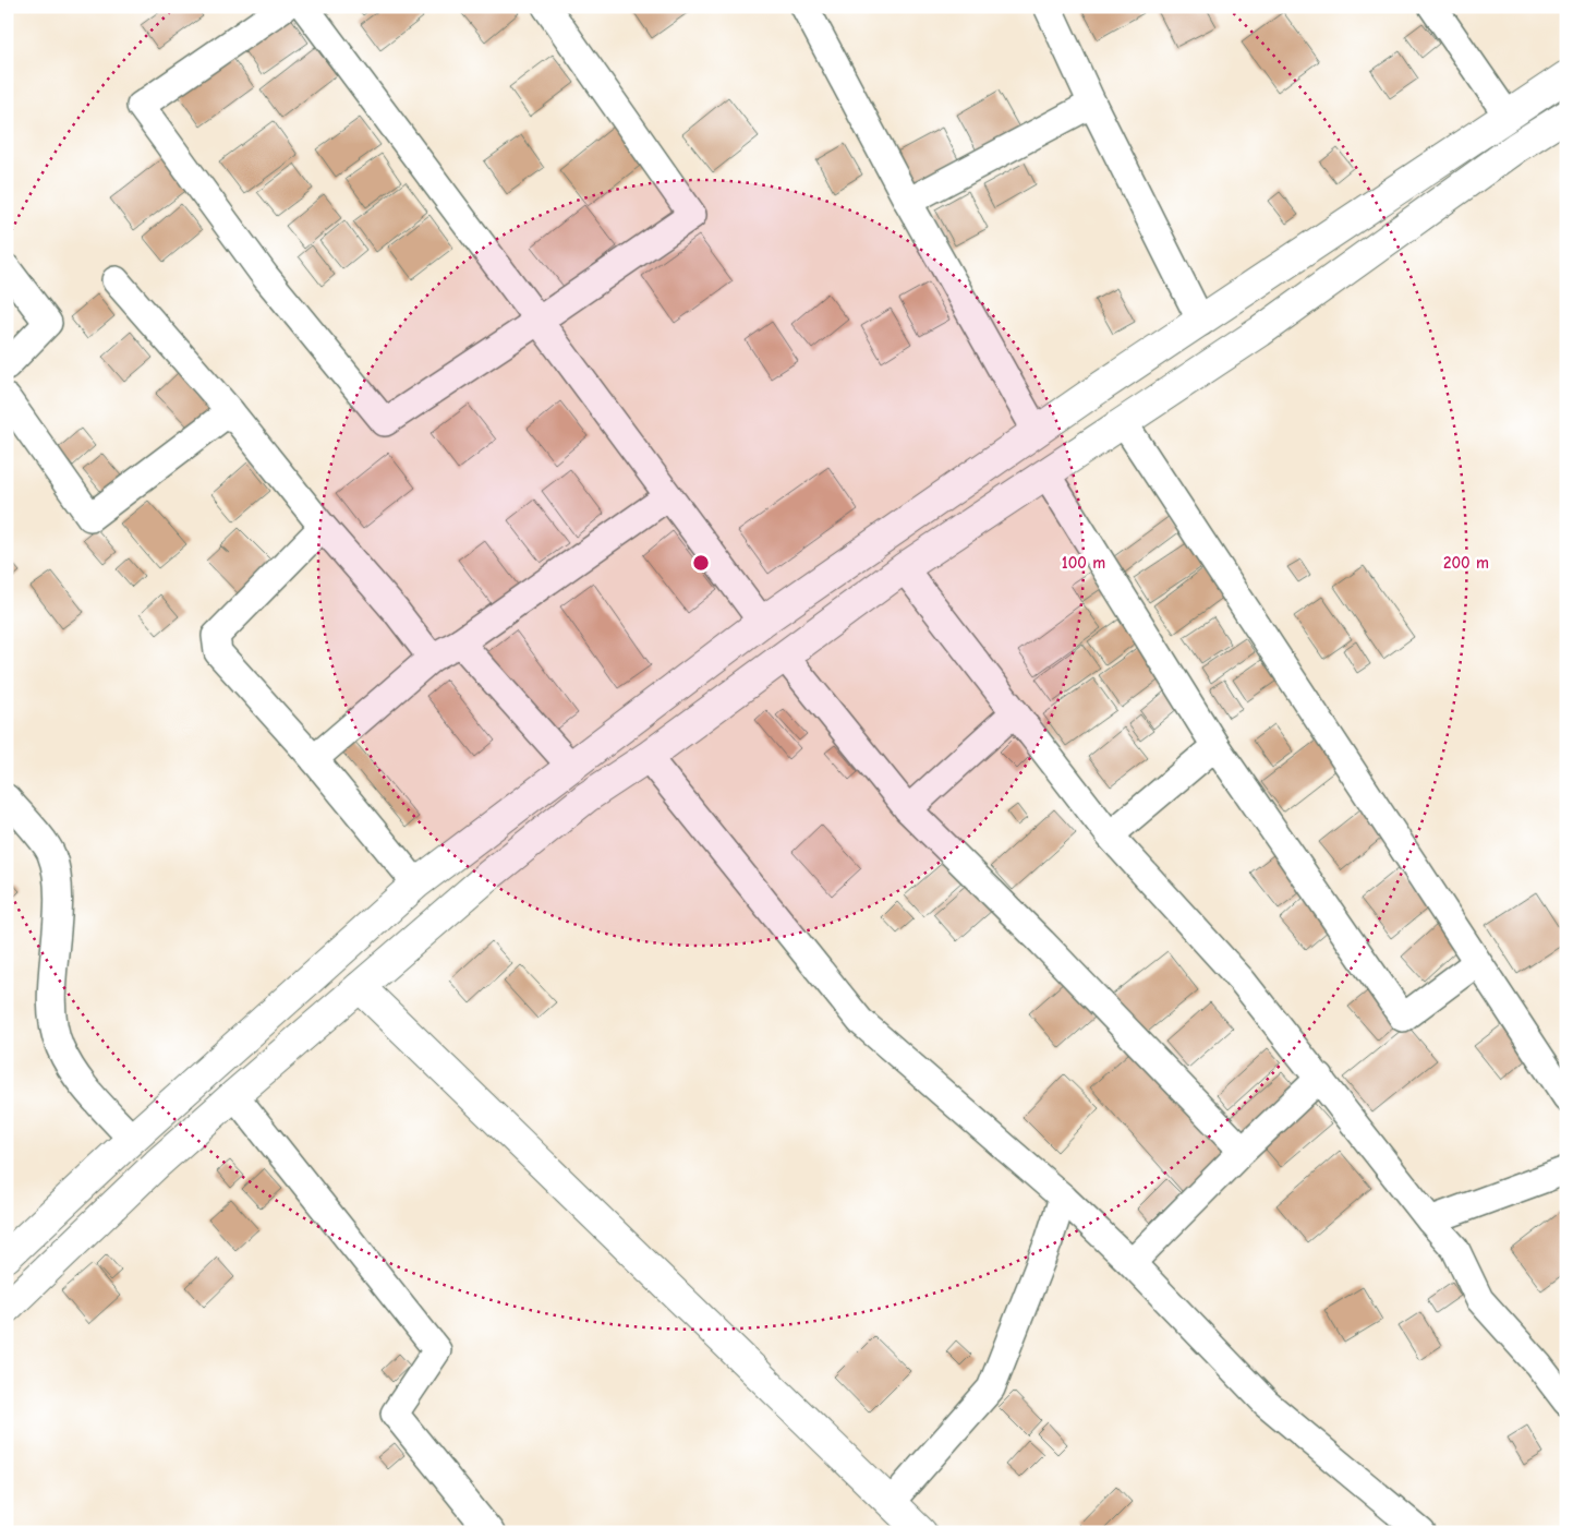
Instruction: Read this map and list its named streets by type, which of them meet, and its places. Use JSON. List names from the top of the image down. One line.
{"rings":["100 m","200 m"]}
